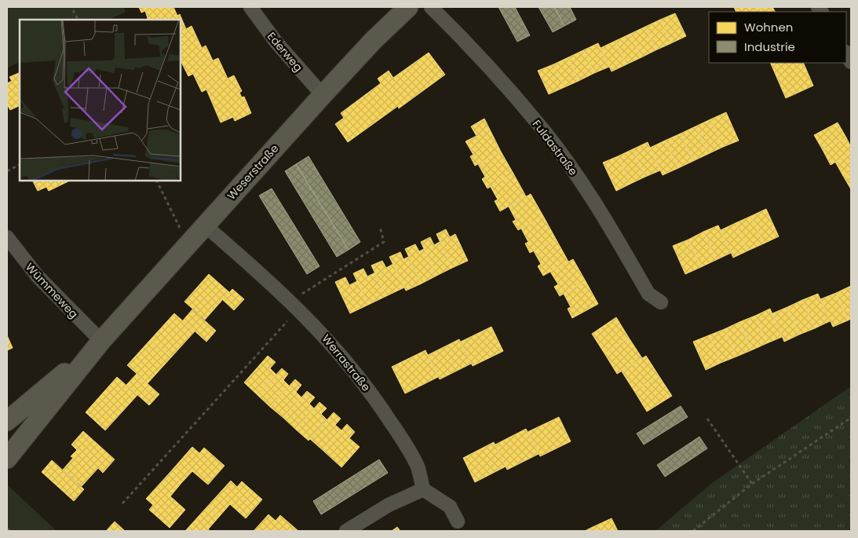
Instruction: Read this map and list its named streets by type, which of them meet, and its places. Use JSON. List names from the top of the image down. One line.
{"streets":{"street":["Ederweg","Fuldastraße","Weserstraße","Wümmeweg","Werrastraße"]},"crossings":[["Ederweg","Weserstraße"],["Weserstraße","Wümmeweg"],["Weserstraße","Werrastraße"]],"legend":["Wohnen","Industrie"]}
